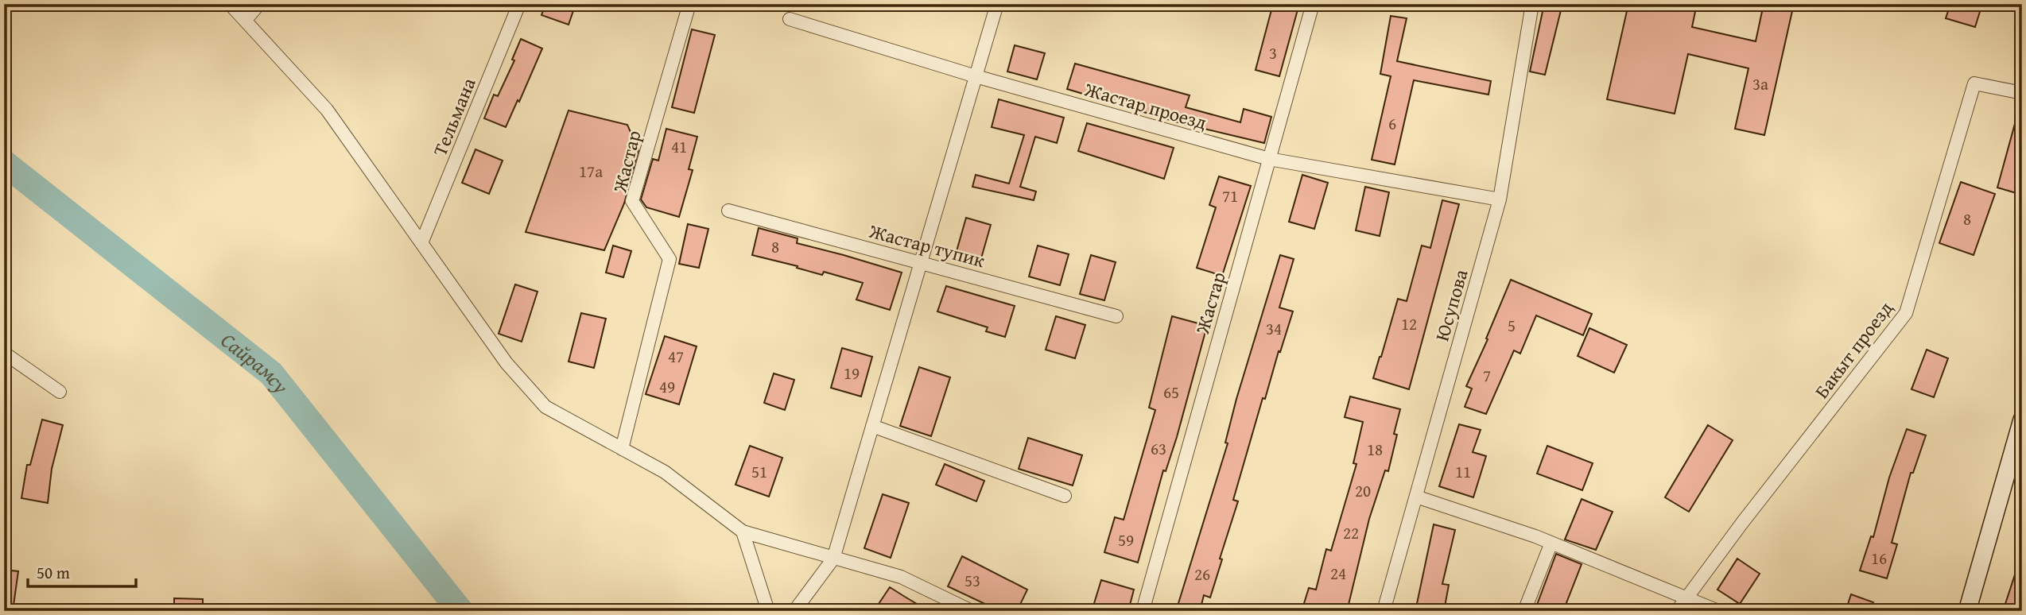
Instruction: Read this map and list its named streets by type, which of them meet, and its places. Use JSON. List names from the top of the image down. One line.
{"streets":{"street":["Жастар проезд","Тельмана","Жастар","Жастар тупик","Юсупова","Бакыт проезд"]},"crossings":[["Жастар проезд","Жастар"],["Жастар проезд","Юсупова"]],"water":["Сайрамсу"],"house_numbers":["3","3а","6","41","17a","71","8","8","12","5","34","47","19","7","49","65","63","18","51","11","20","22","59","16","24","26","53"],"scale_bar":"50 m"}
